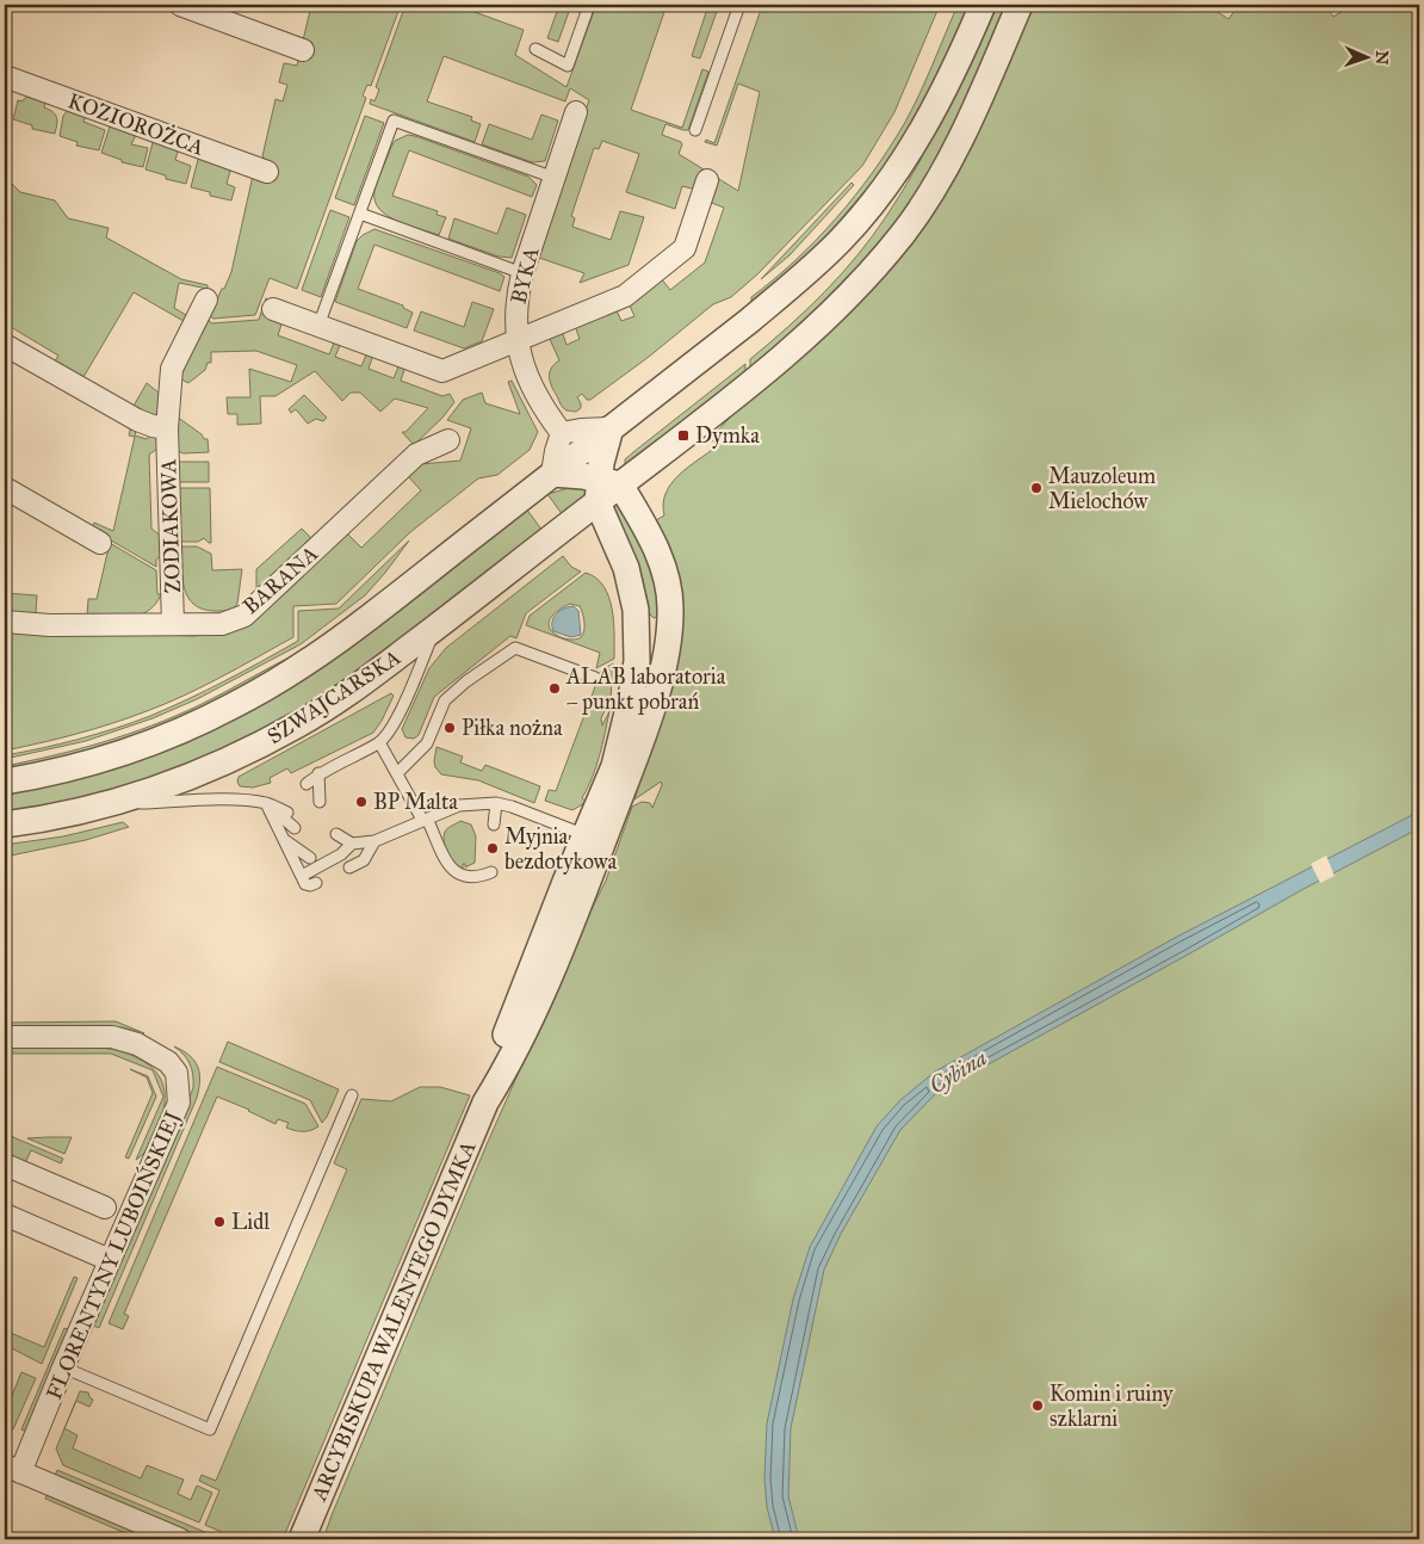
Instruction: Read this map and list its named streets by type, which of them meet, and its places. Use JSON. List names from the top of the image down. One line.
{"streets":{"street":["KOZIOROŻCA","BYKA","ZODIAKOWA","BARANA","SZWAJCARSKA","FLORENTYNY LUBOIŃSKIEJ","ARCYBISKUPA WALENTEGO DYMKA"]},"crossings":[["ZODIAKOWA","BARANA"],["SZWAJCARSKA","ARCYBISKUPA WALENTEGO DYMKA"]],"water":["Cybina"],"places":{"transit":["Dymka"],"other":["Mauzoleum Mielochów","ALAB laboratoria – punkt pobrań","Piłka nożna","BP Malta","Myjnia bezdotykowa","Lidl","Komin i ruiny szklarni"]},"north":"right"}
